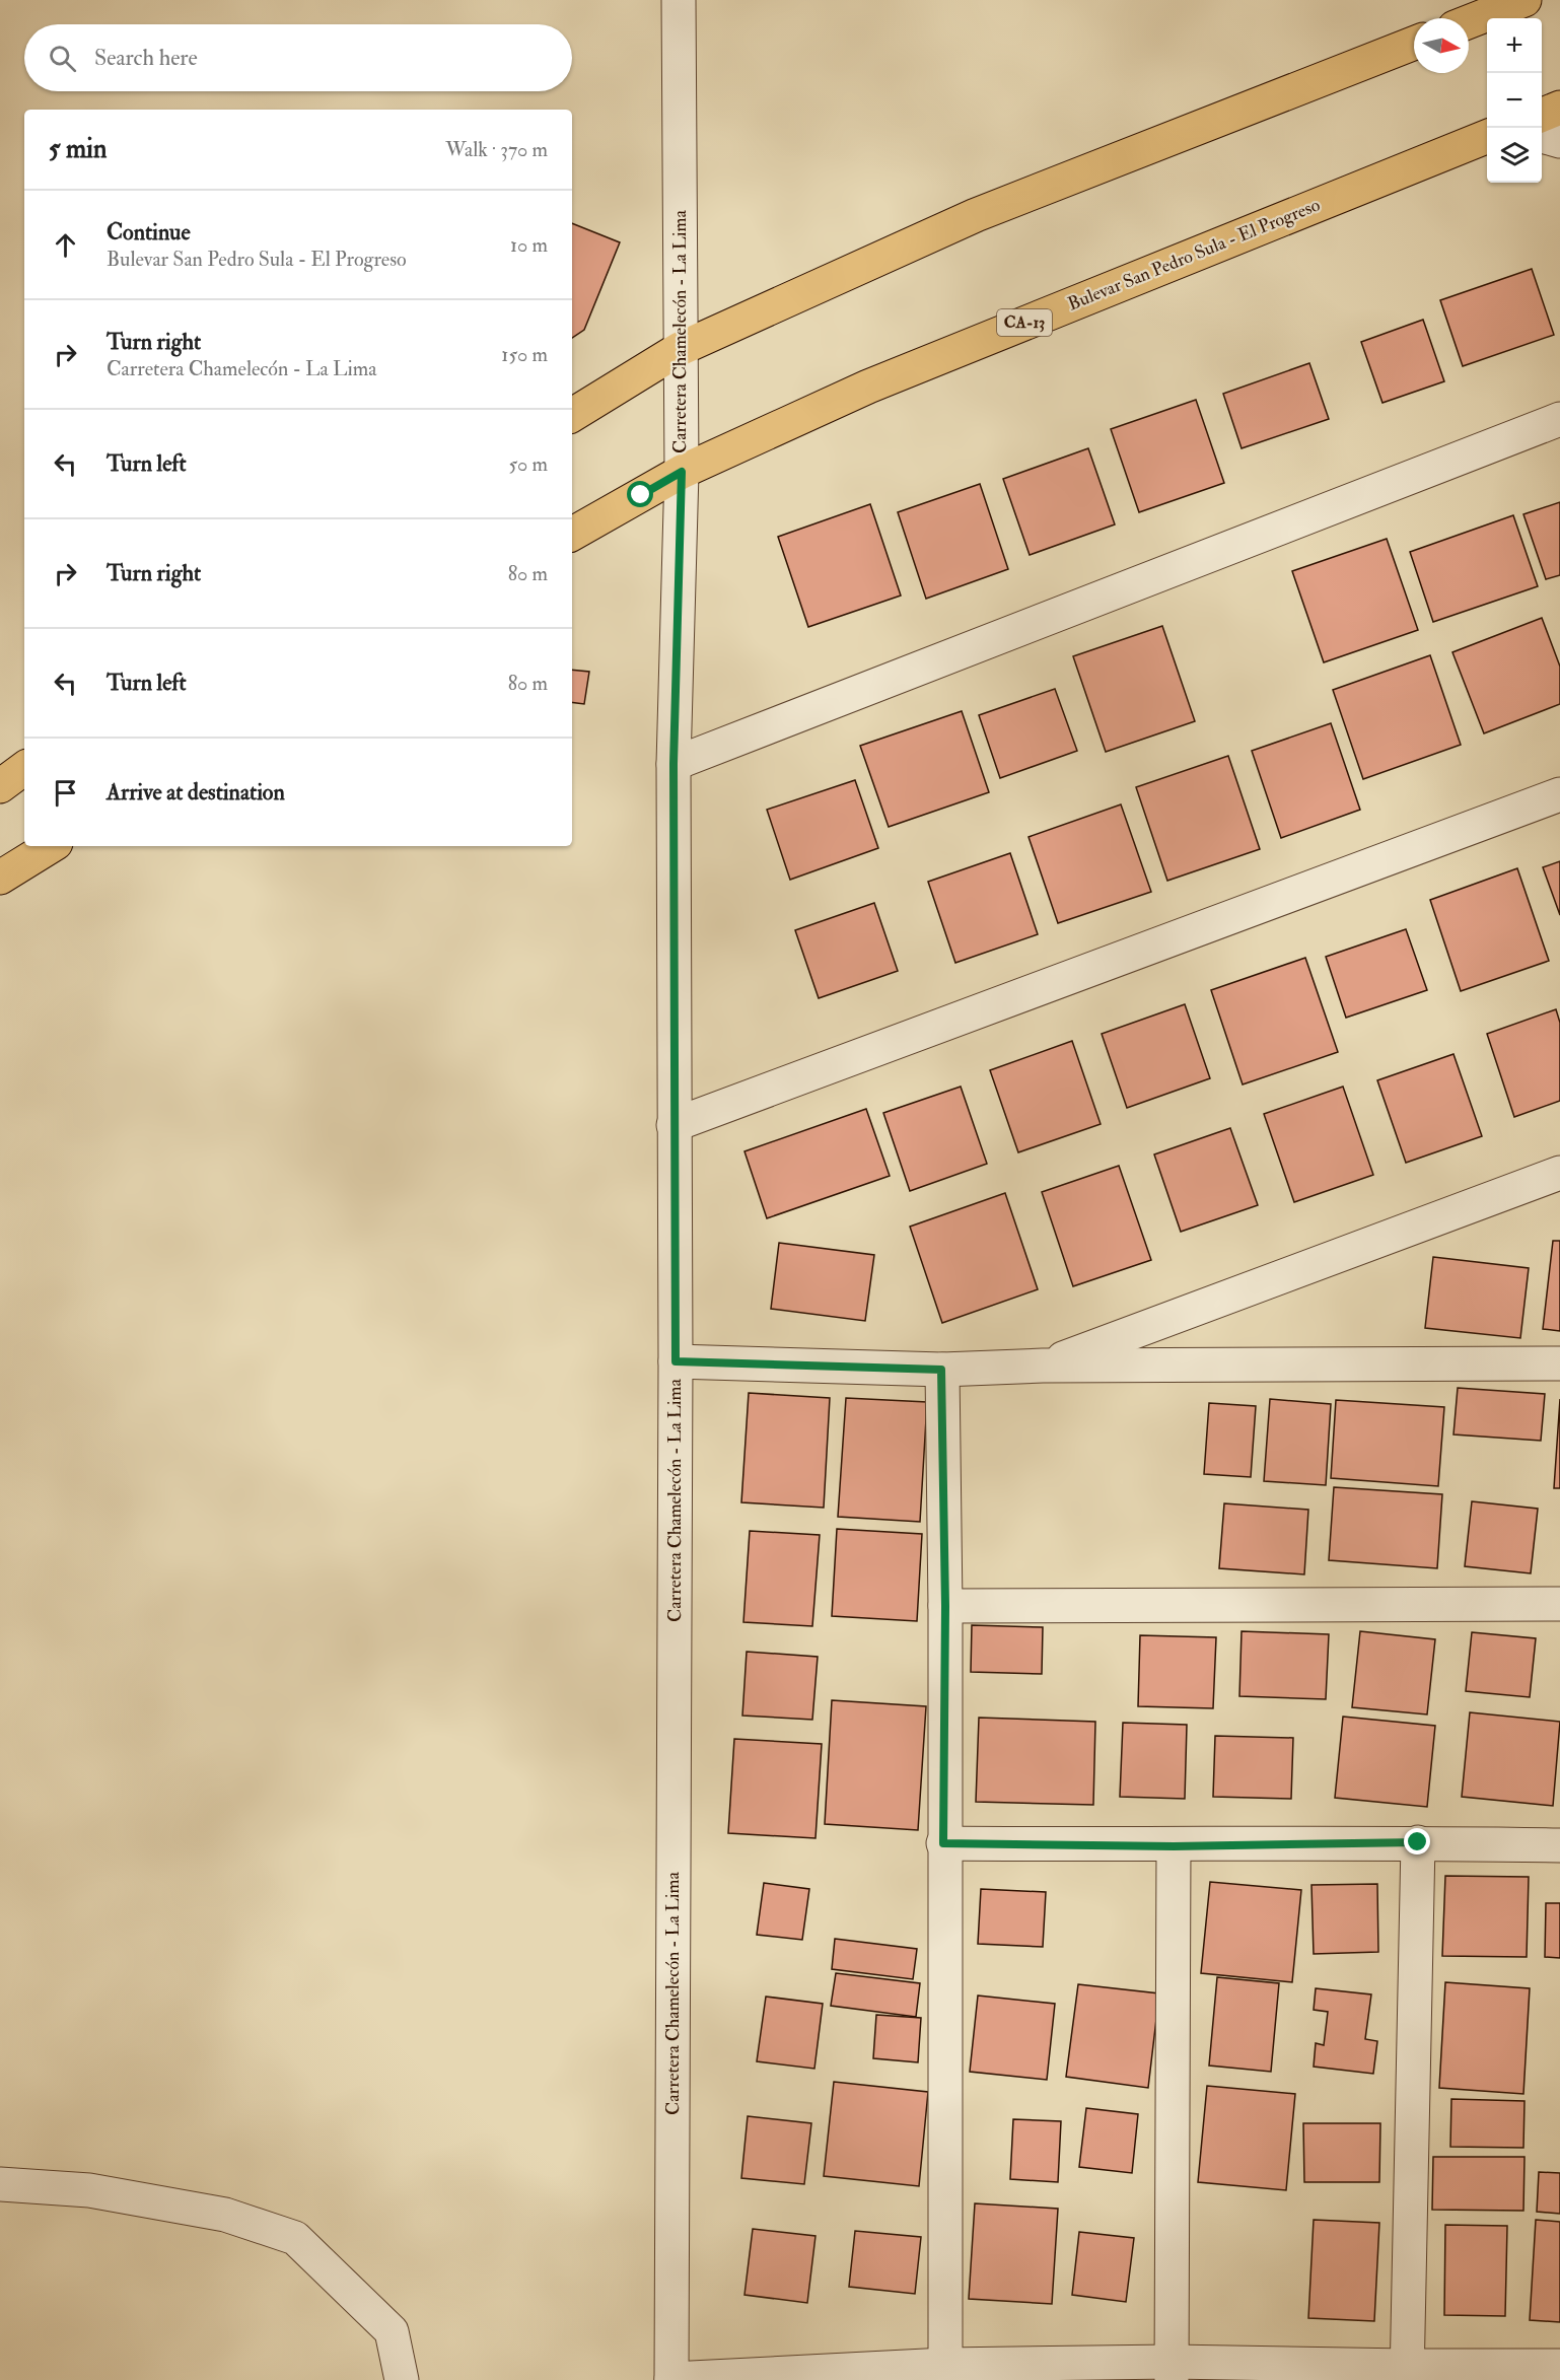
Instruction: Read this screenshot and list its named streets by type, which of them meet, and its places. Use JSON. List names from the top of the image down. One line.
{"streets":{"main road":["Bulevar San Pedro Sula - El Progreso","CA-13"],"street":["Carretera Chamelecón - La Lima"]},"crossings":[["Bulevar San Pedro Sula - El Progreso","Carretera Chamelecón - La Lima"]],"north":"right","page":{"map_buttons":["+","−"],"search":"Search here","heading":["5 min","Walk · 370 m"],"list":[["Continue","Bulevar San Pedro Sula - El Progreso","10 m"],["Turn right","Carretera Chamelecón - La Lima","150 m"],["Turn left","50 m"],["Turn right","80 m"],["Turn left","80 m"],"Arrive at destination"]}}
